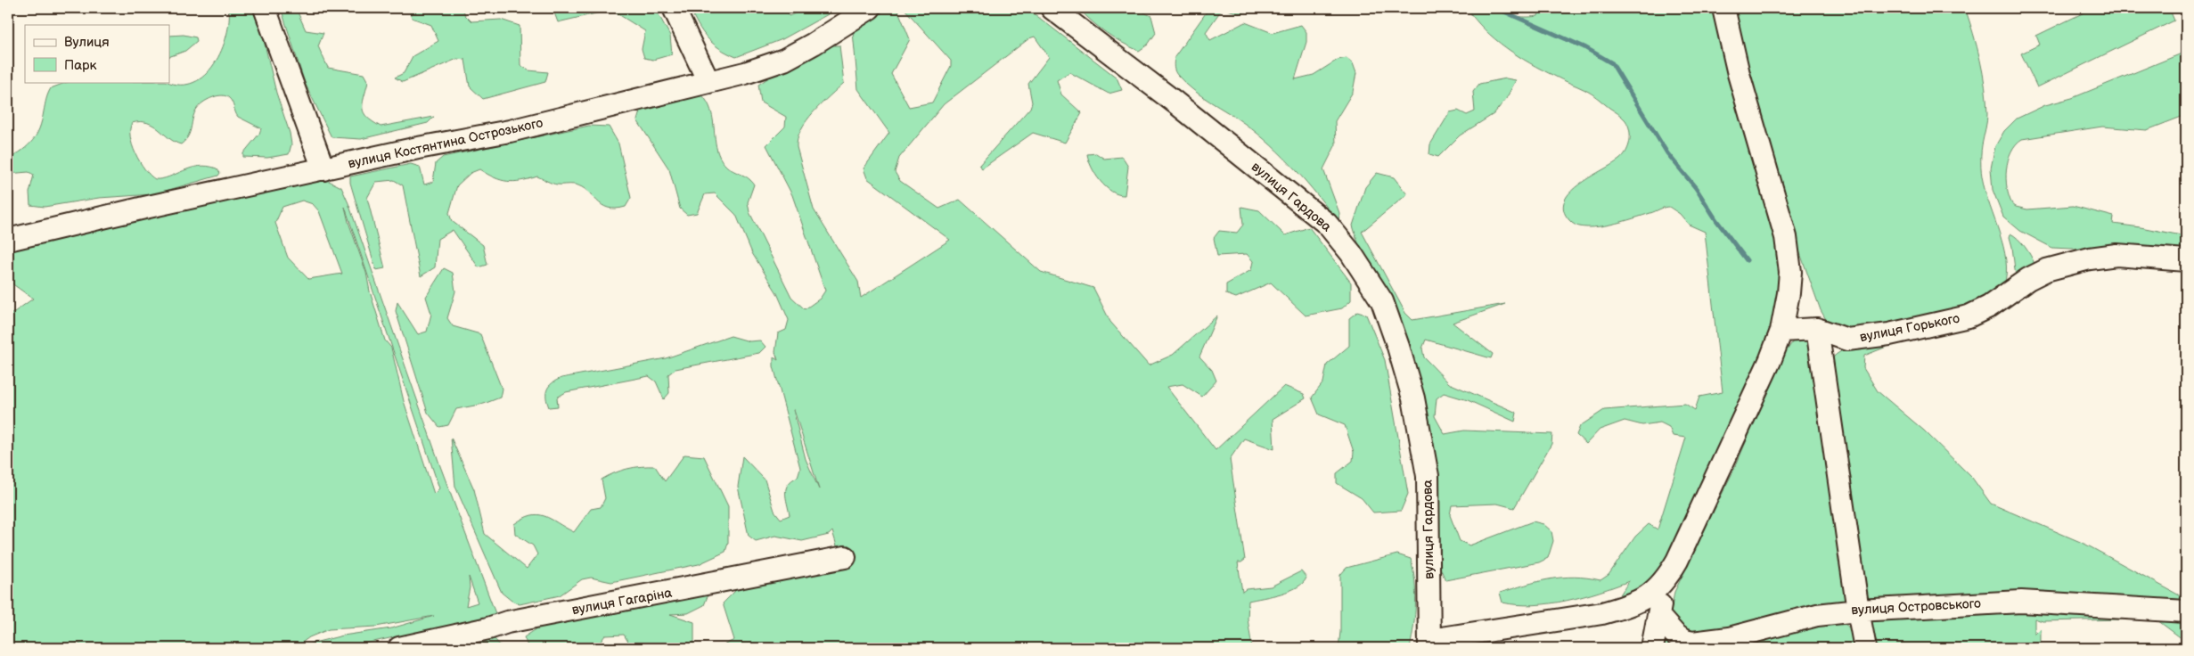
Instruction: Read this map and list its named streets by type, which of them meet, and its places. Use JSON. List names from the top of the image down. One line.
{"streets":{"street":["вулиця Костянтина Острозького","вулиця Гардова","вулиця Горького","вулиця Гагаріна","вулиця Островського"]},"legend":["Вулиця","Парк"]}
